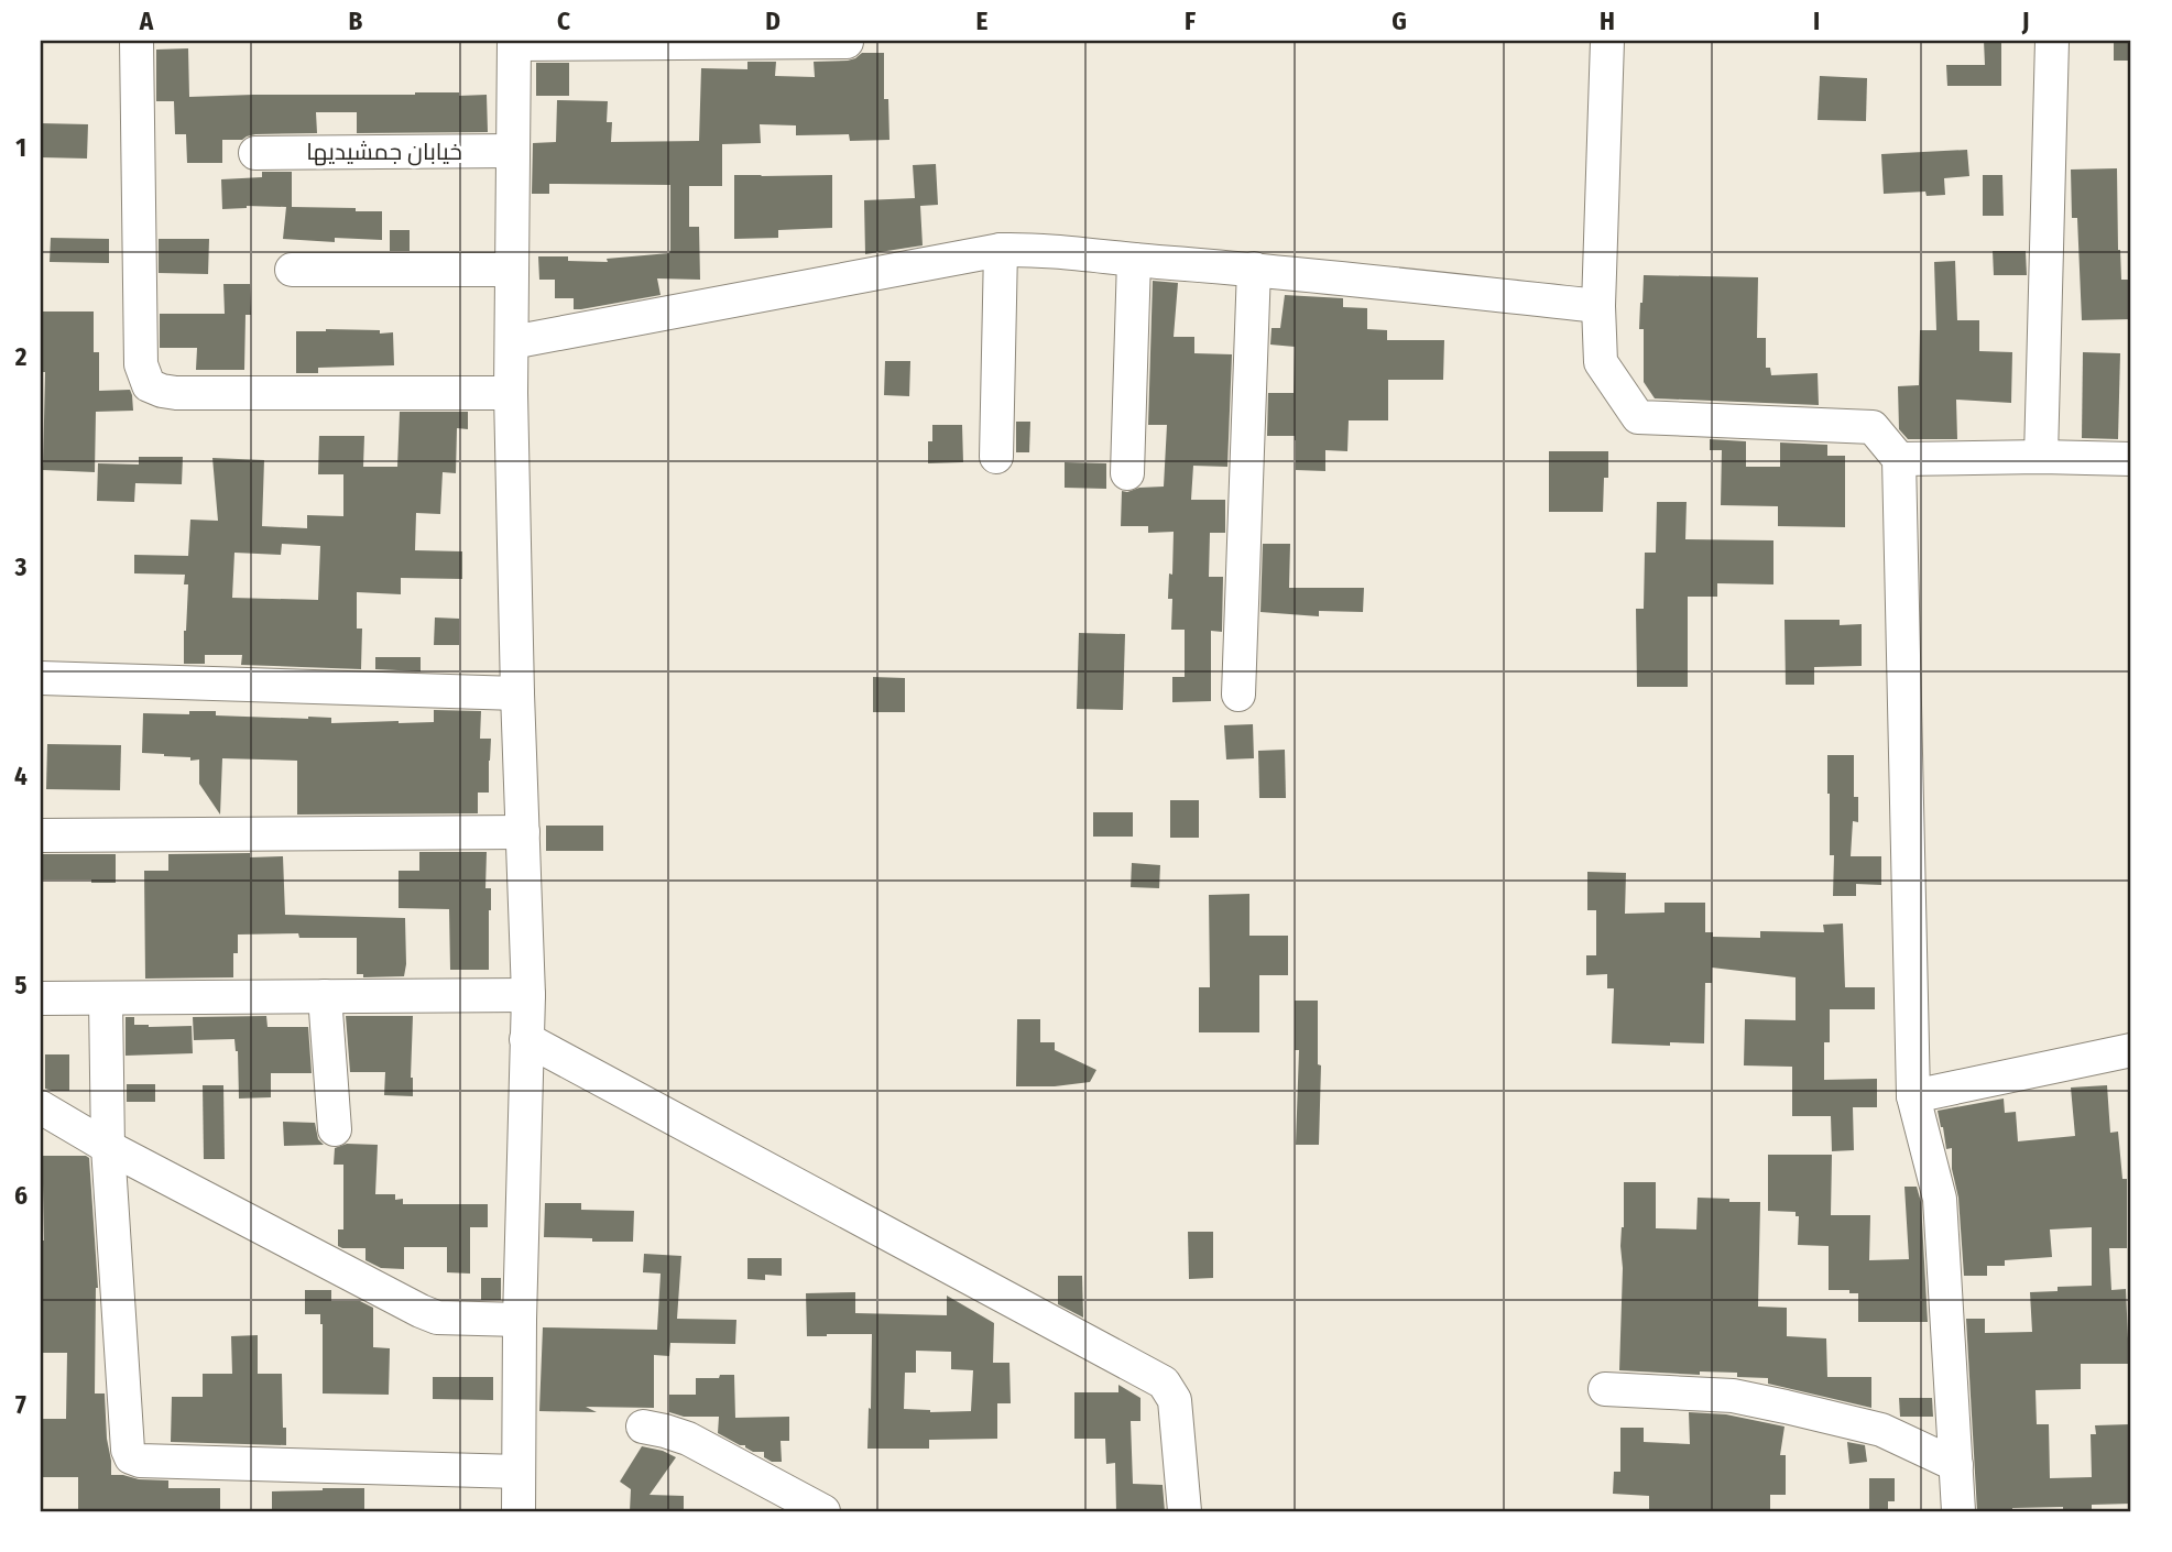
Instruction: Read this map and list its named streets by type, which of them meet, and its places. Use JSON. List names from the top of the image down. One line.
{"streets":{"street":["خیابان جمشیدیها"]},"grid":{"columns":["A","B","C","D","E","F","G","H","I","J"],"rows":["1","2","3","4","5","6","7"]}}
